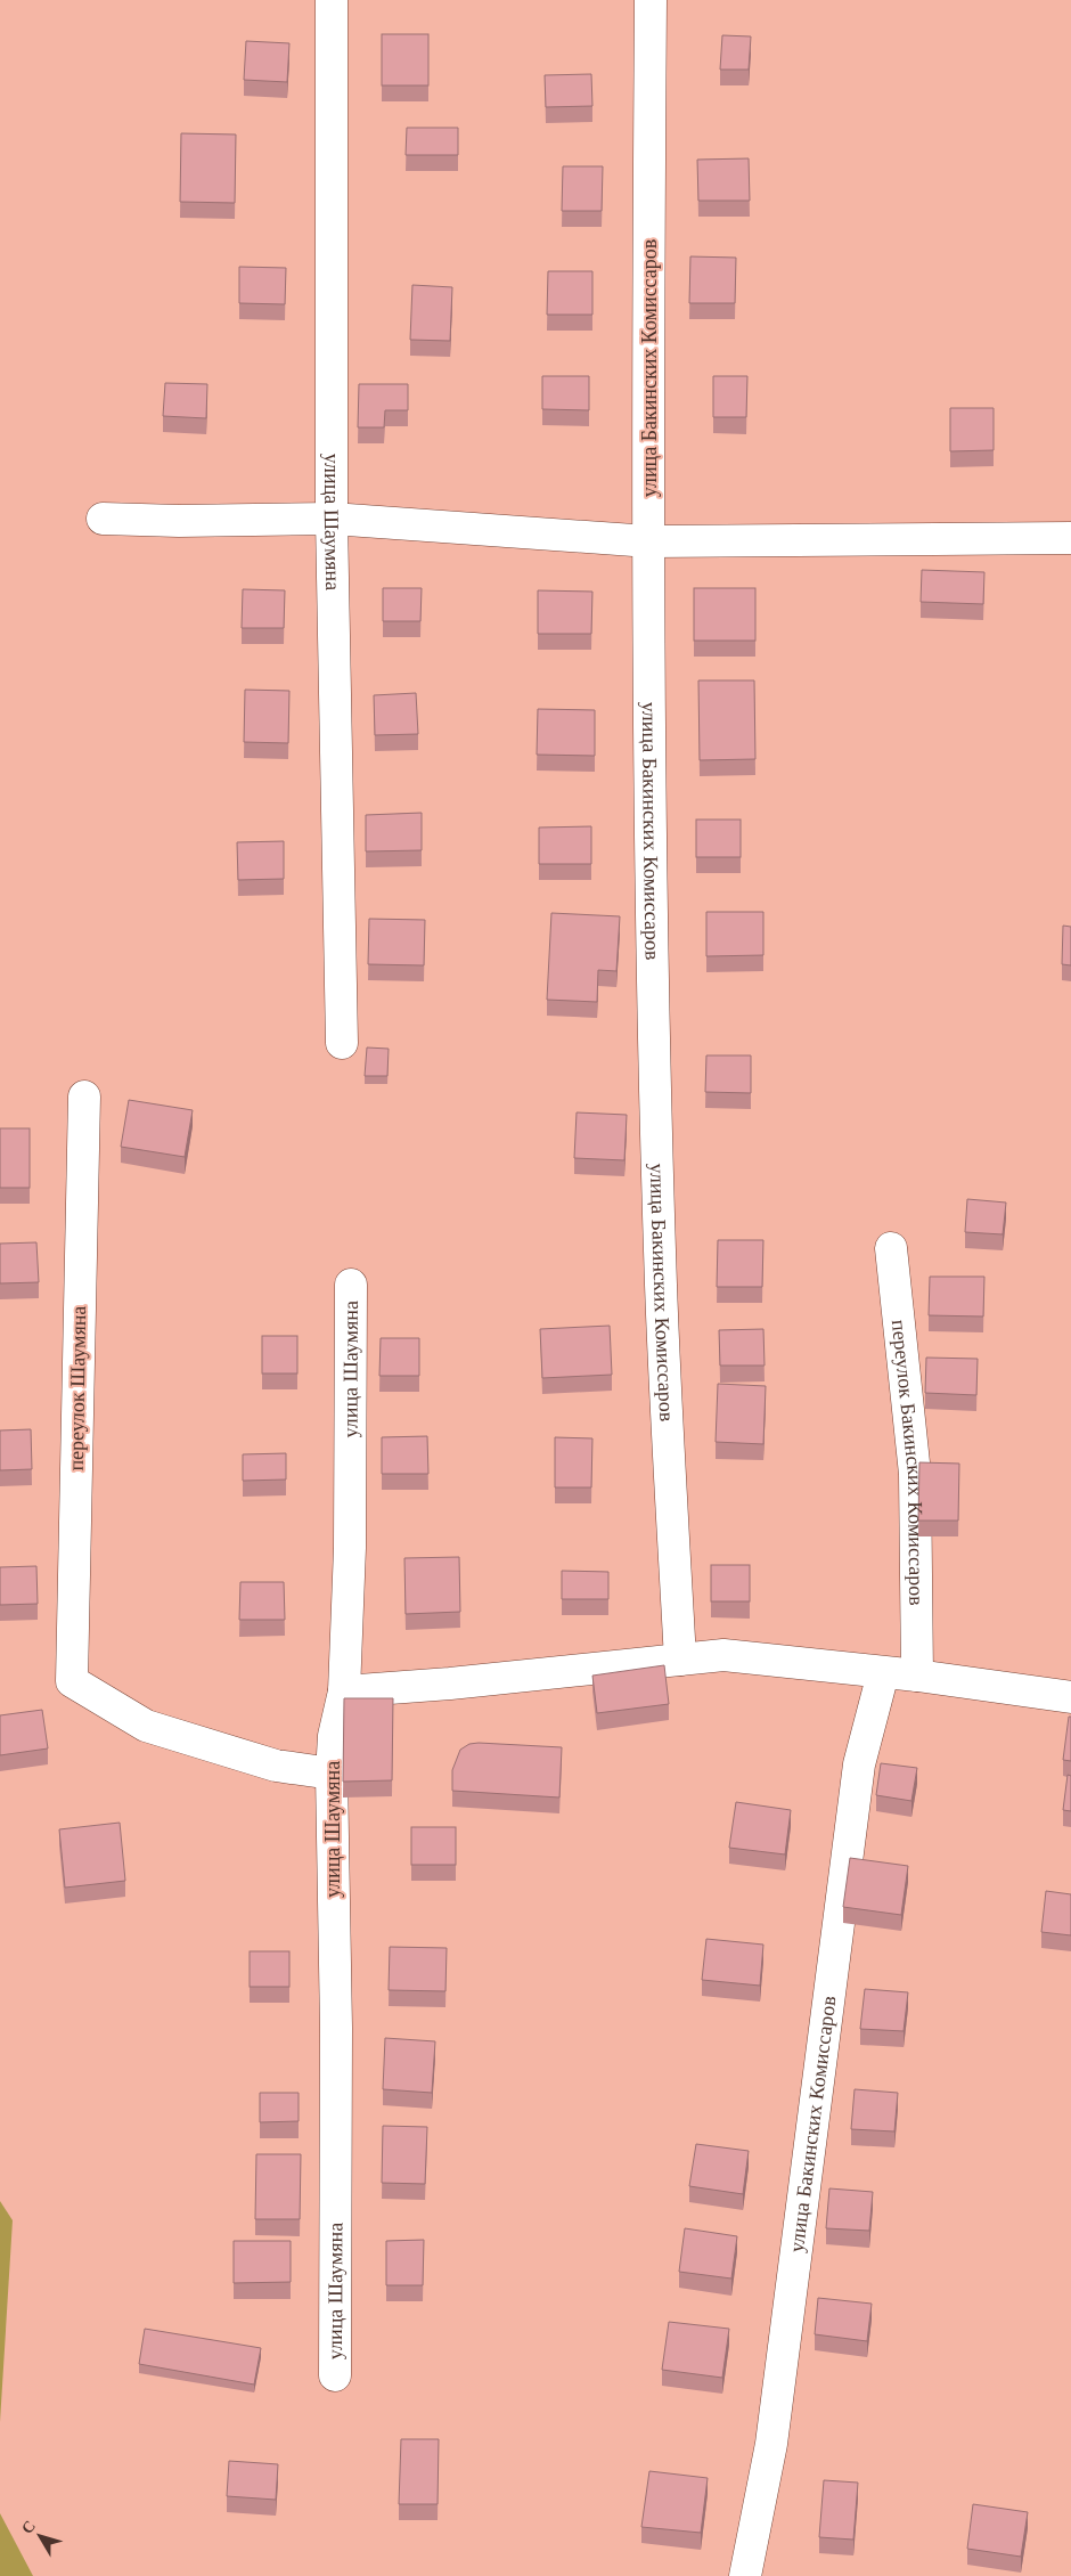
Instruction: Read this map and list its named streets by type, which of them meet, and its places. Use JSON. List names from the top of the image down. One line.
{"streets":{"street":["улица Бакинских Комиссаров","улица Шаумяна","переулок Шаумяна","переулок Бакинских Комиссаров"]},"crossings":[["улица Шаумяна","переулок Шаумяна"]],"north":"top left"}
